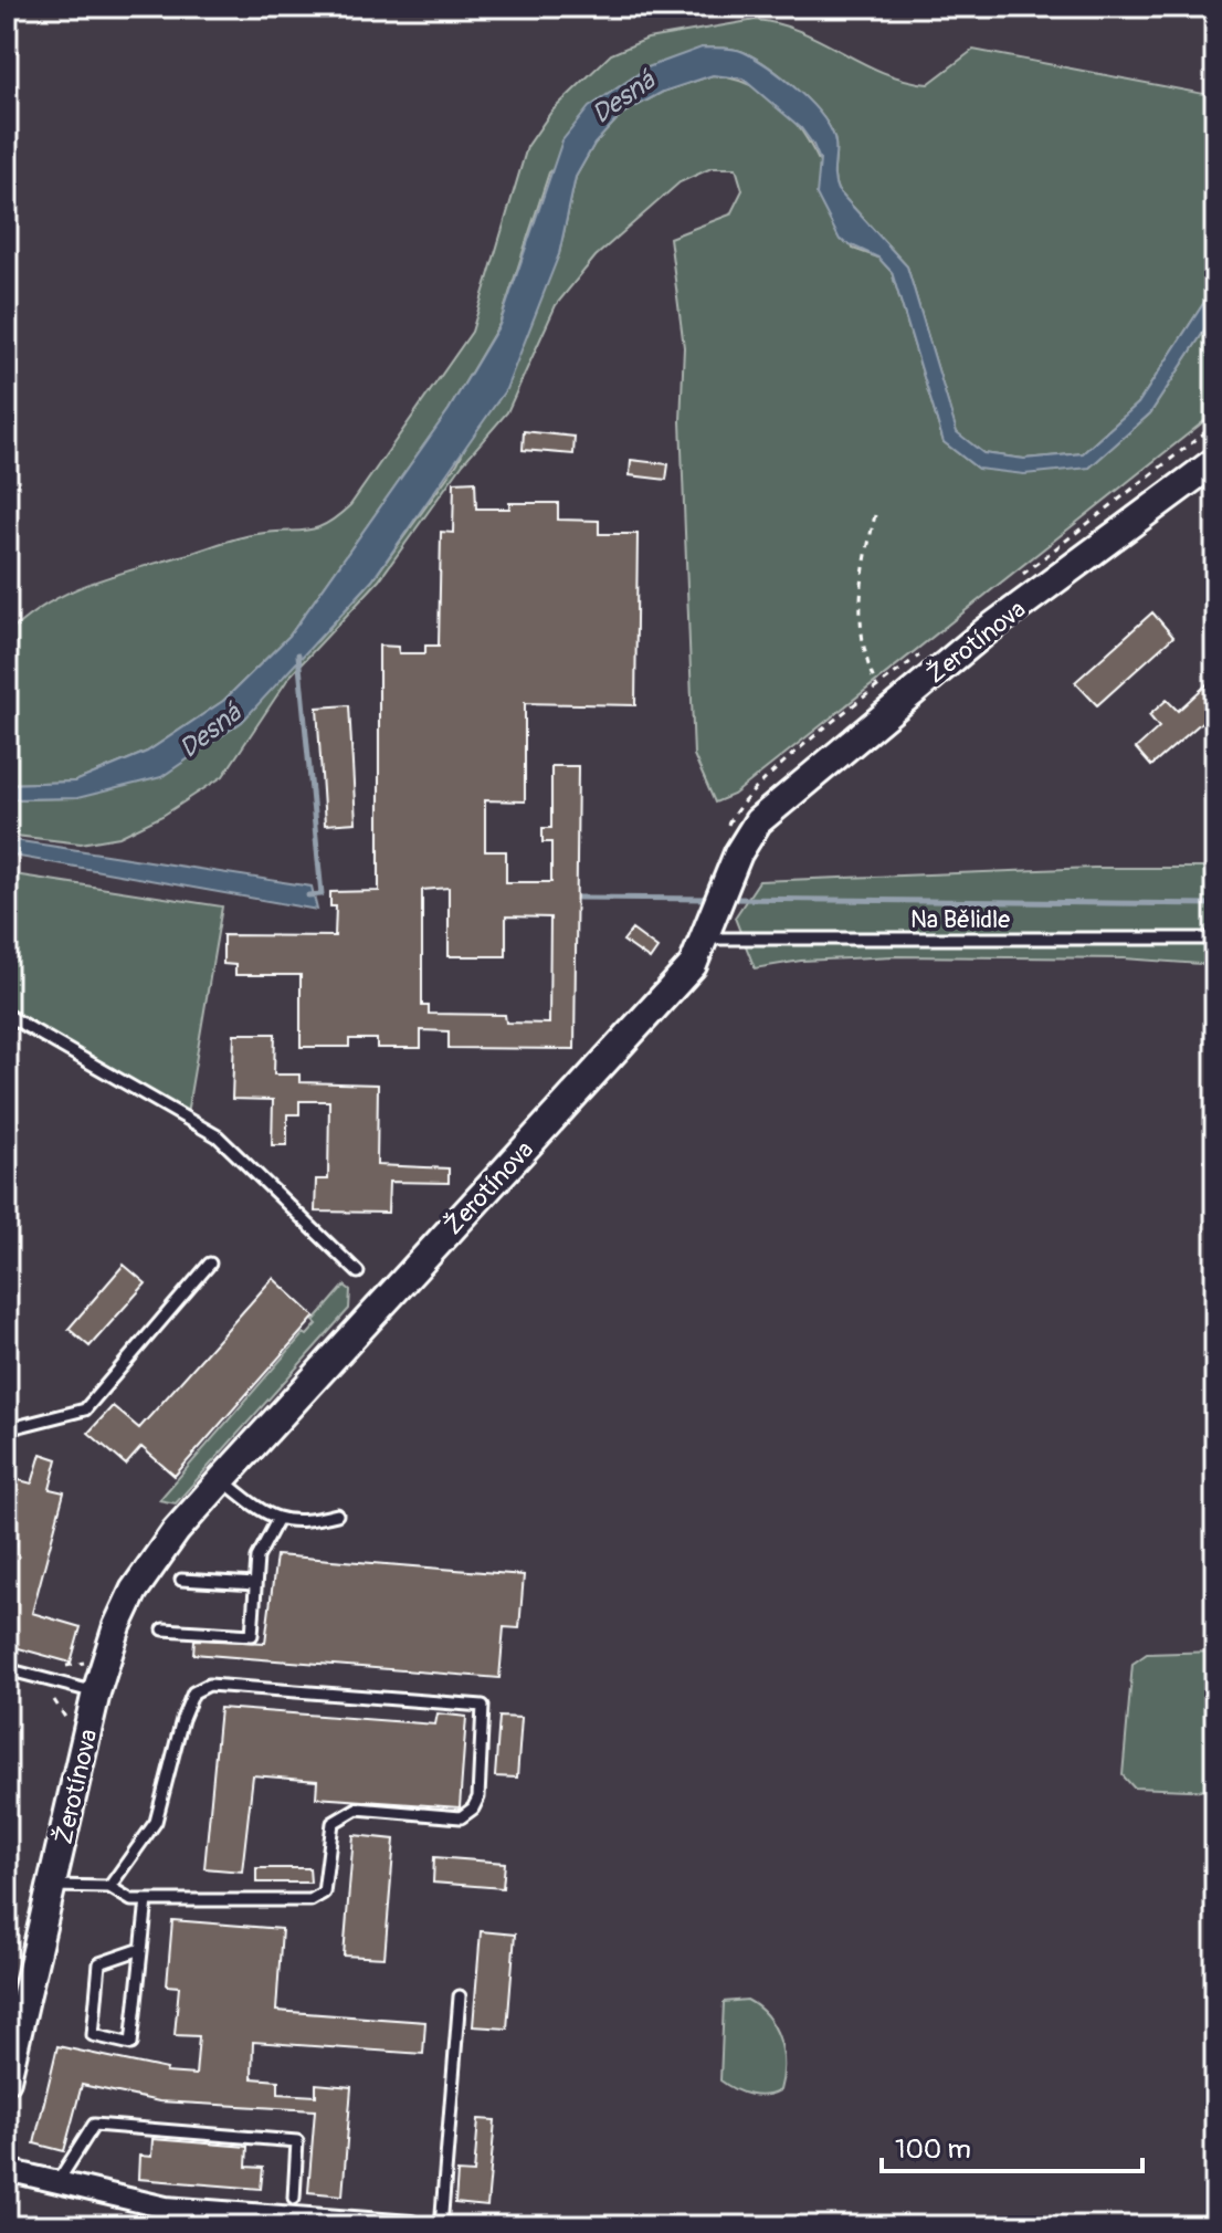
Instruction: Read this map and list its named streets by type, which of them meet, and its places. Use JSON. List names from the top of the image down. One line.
{"streets":{"street":["Žerotínova"],"lane":["Na Bělidle"]},"crossings":[["Žerotínova","Na Bělidle"]],"water":["Desná"],"scale_bar":"100 m"}
